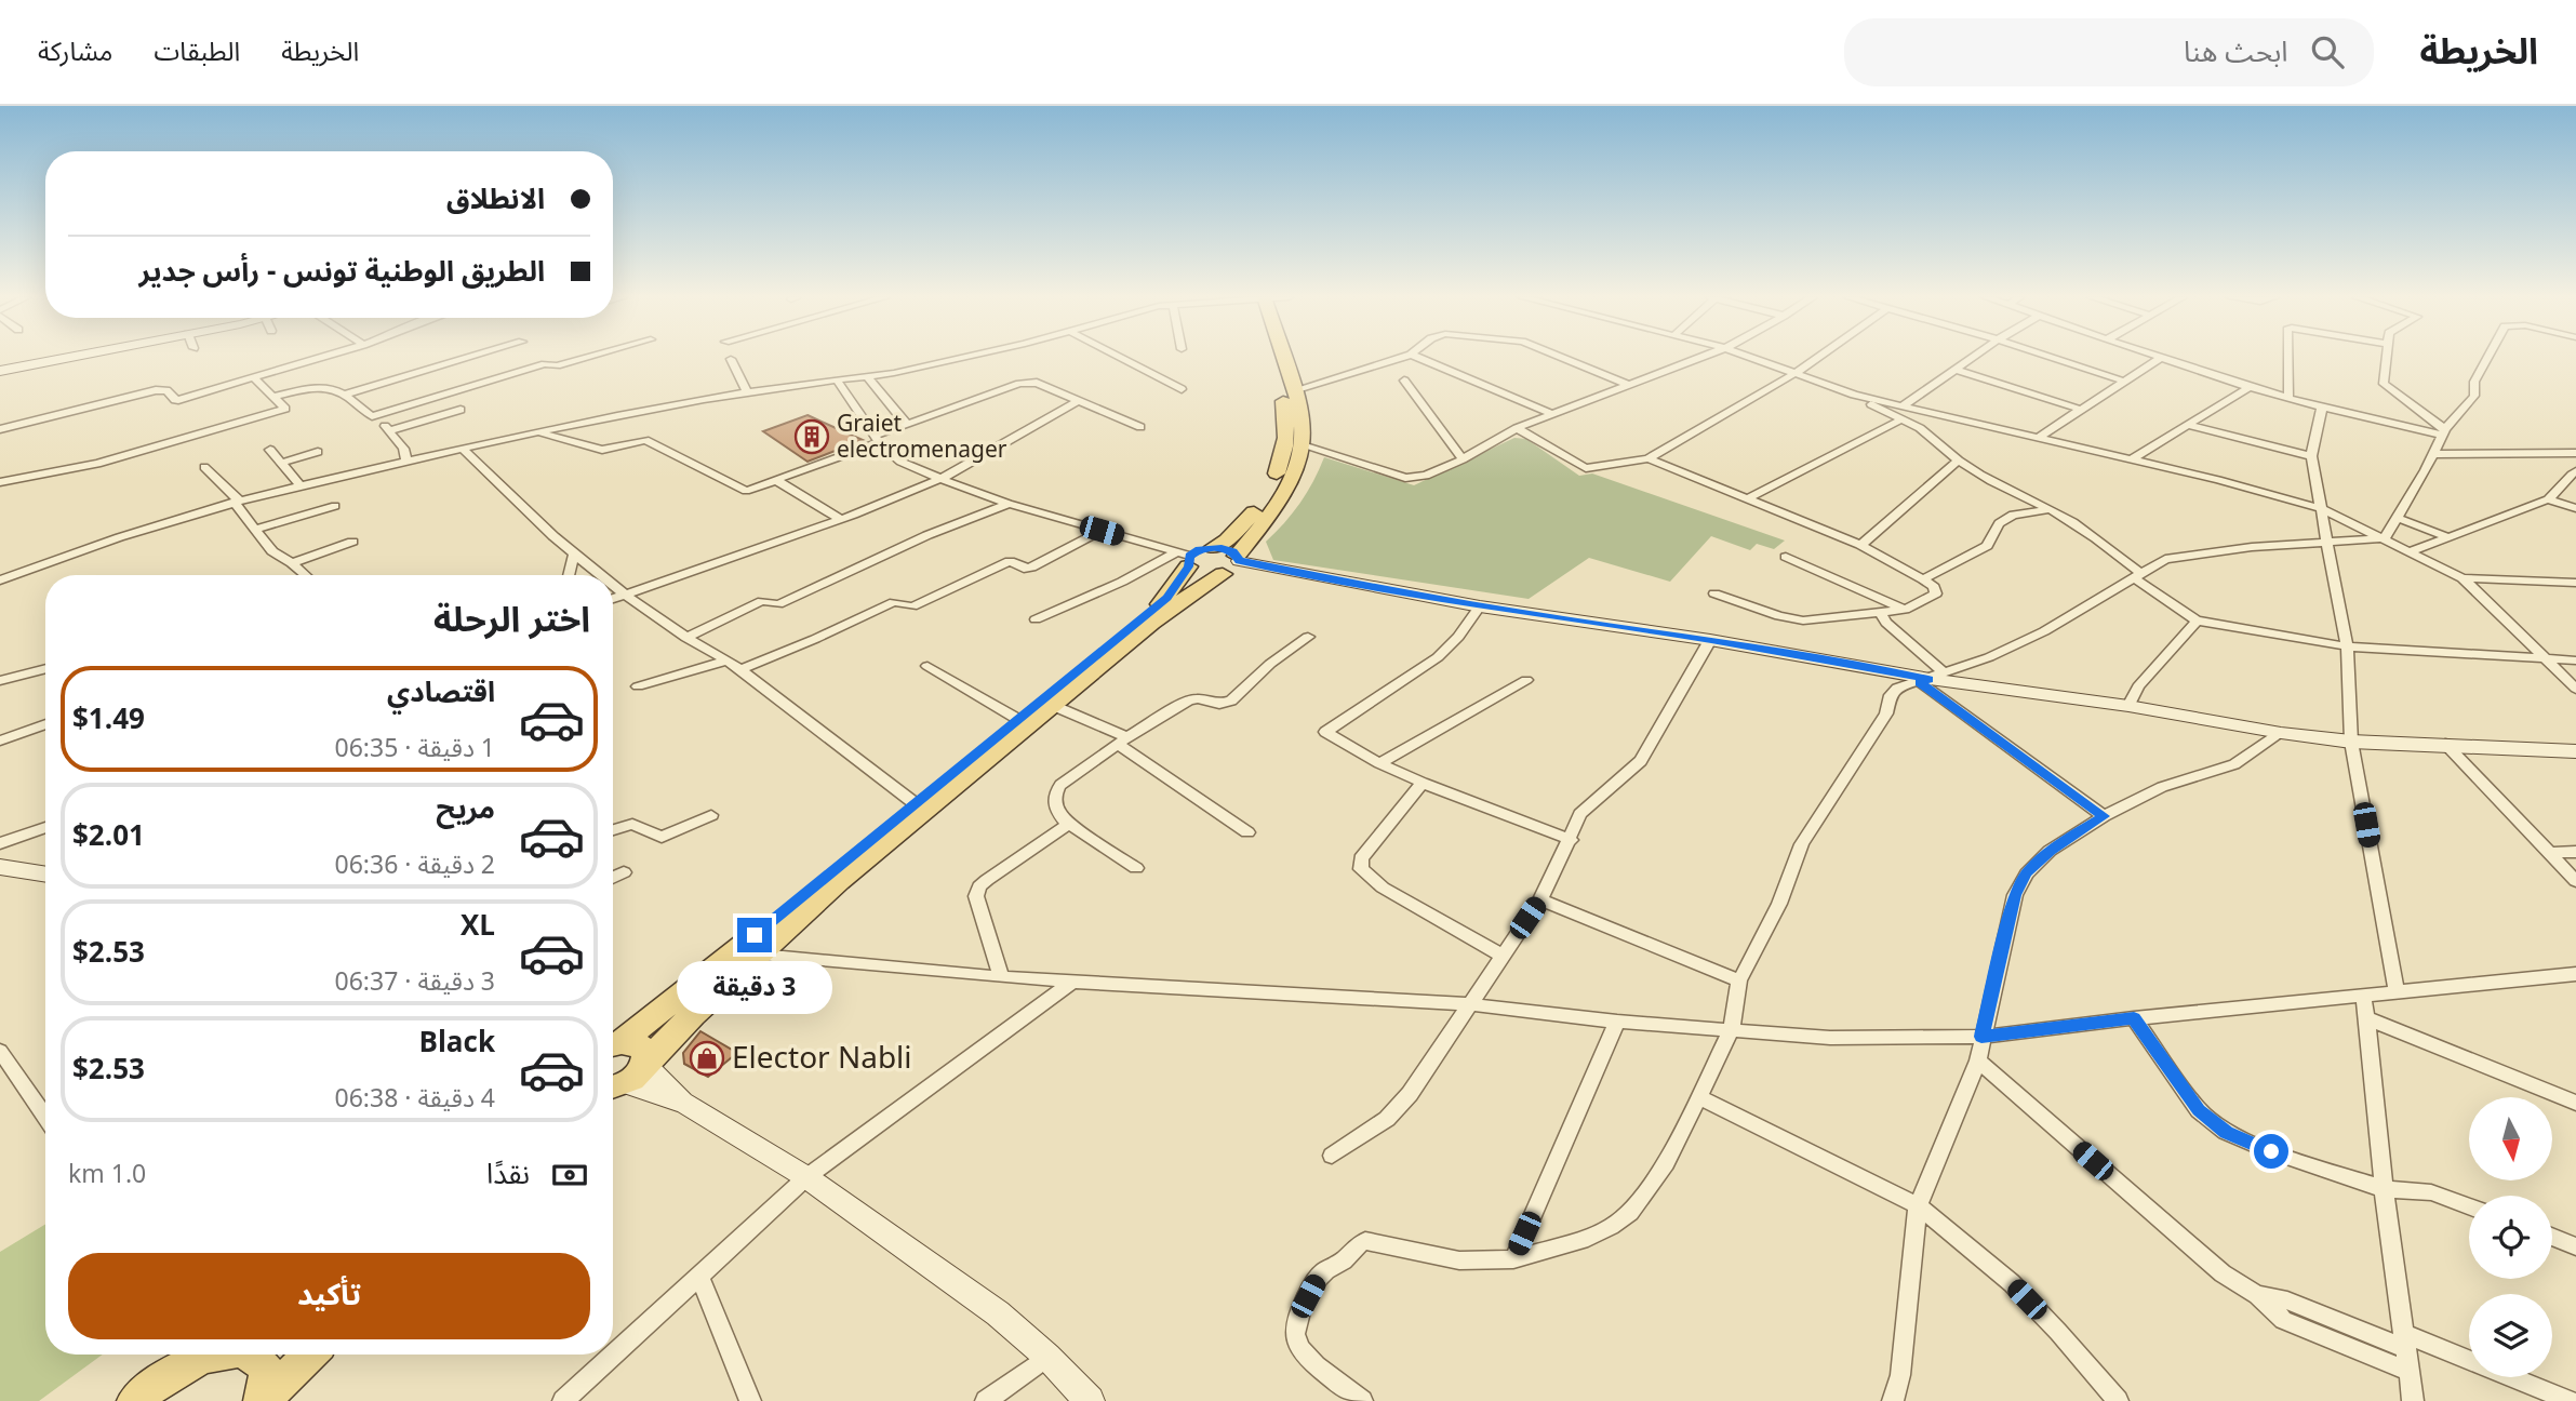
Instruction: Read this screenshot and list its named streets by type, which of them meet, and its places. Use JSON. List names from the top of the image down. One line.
{"places":{"building":["Graiet electromenager"],"shop":["Elector Nabli"]},"north":"bottom","page":{"header":"الخريطة","search":"ابحث هنا","nav":["الخريطة","الطبقات","مشاركة"],"banner":["الانطلاق","الطريق الوطنية تونس - رأس جدير"],"heading":"اختر الرحلة","list":[{"name":"اقتصادي","note":"1 دقيقة · 06:35","value":"$1.49"},{"name":"مريح","note":"2 دقيقة · 06:36","value":"$2.01"},{"name":"XL","note":"3 دقيقة · 06:37","value":"$2.53"},{"name":"Black","note":"4 دقيقة · 06:38","value":"$2.53"}],"bubble":"3 دقيقة","pay":["نقدًا","1.0 km"],"buttons":"تأكيد"}}
